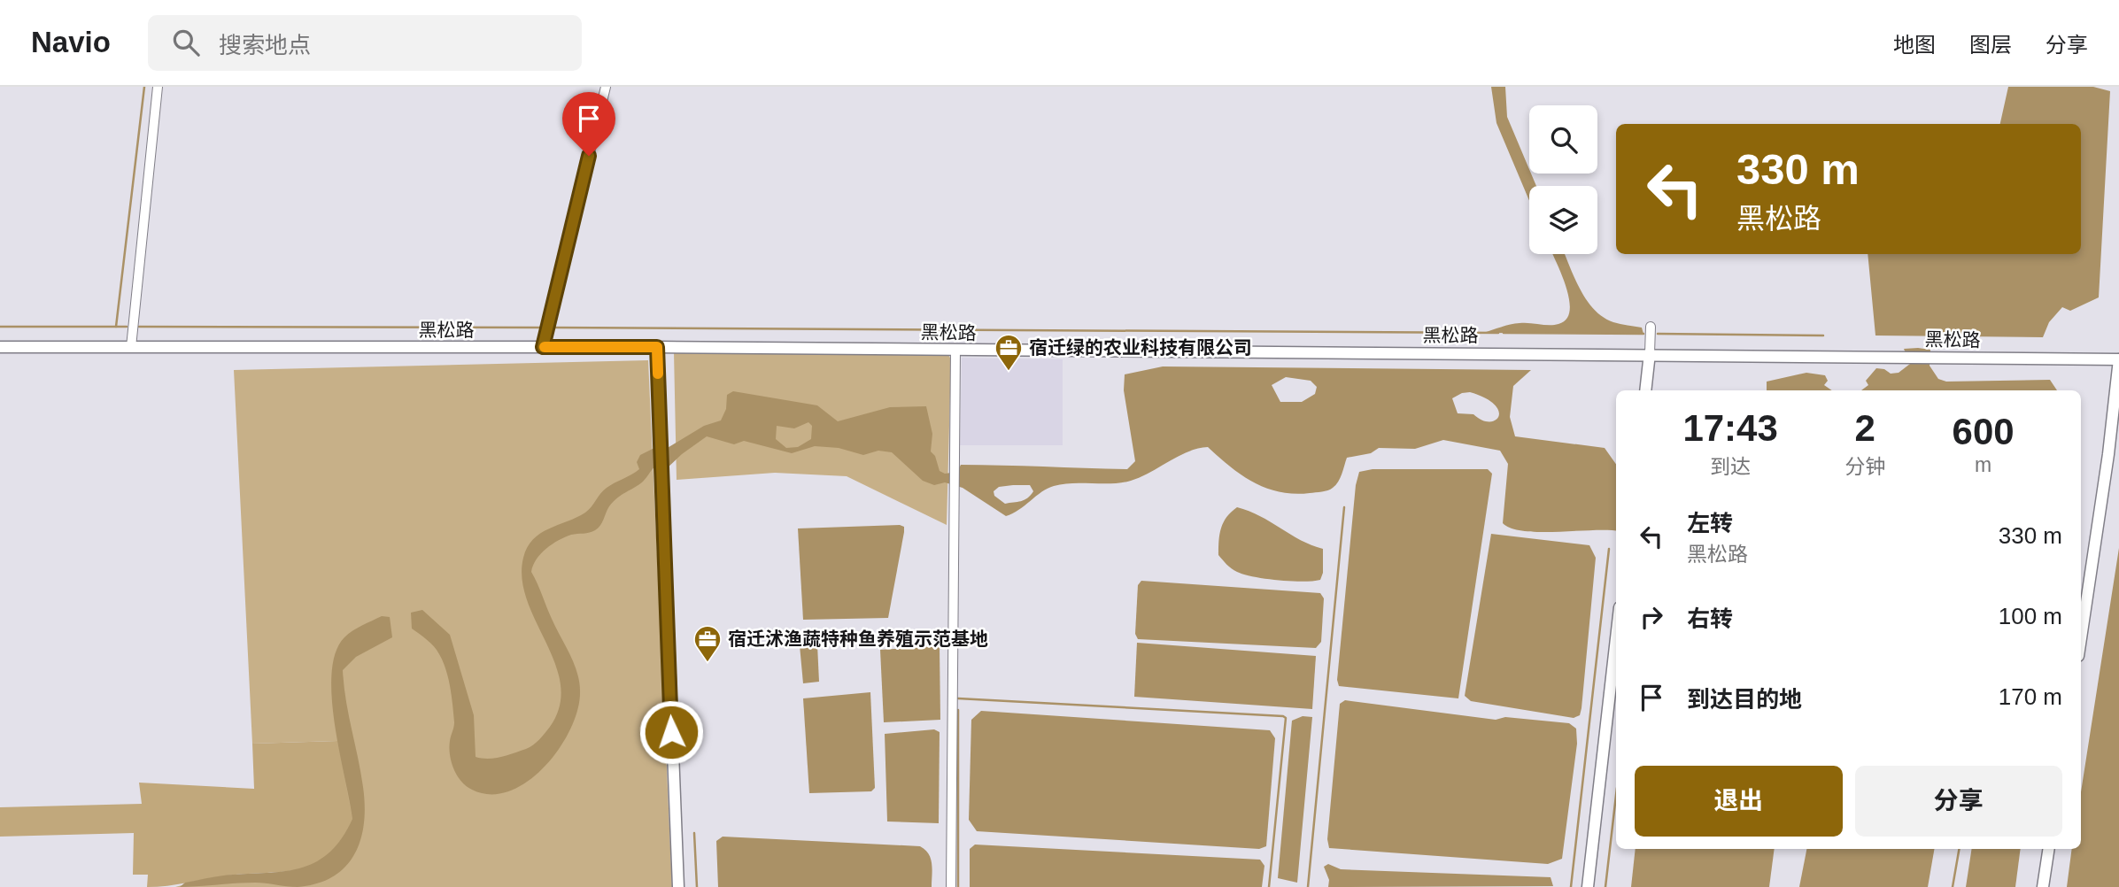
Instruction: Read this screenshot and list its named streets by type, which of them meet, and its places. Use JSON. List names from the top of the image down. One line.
{"streets":{"street":["黑松路"]},"places":{"office":["宿迁绿的农业科技有限公司","宿迁沭渔蔬特种鱼养殖示范基地"]},"page":{"header":"Navio","search":"搜索地点","nav":["地图","图层","分享"],"turn":["330 m","黑松路"],"eta":["17:43","到达","2","分钟","600","m"],"list":[{"name":"左转","note":"黑松路","value":"330 m"},{"name":"右转","value":"100 m"},{"name":"到达目的地","value":"170 m"}],"buttons":["退出","分享"]}}
